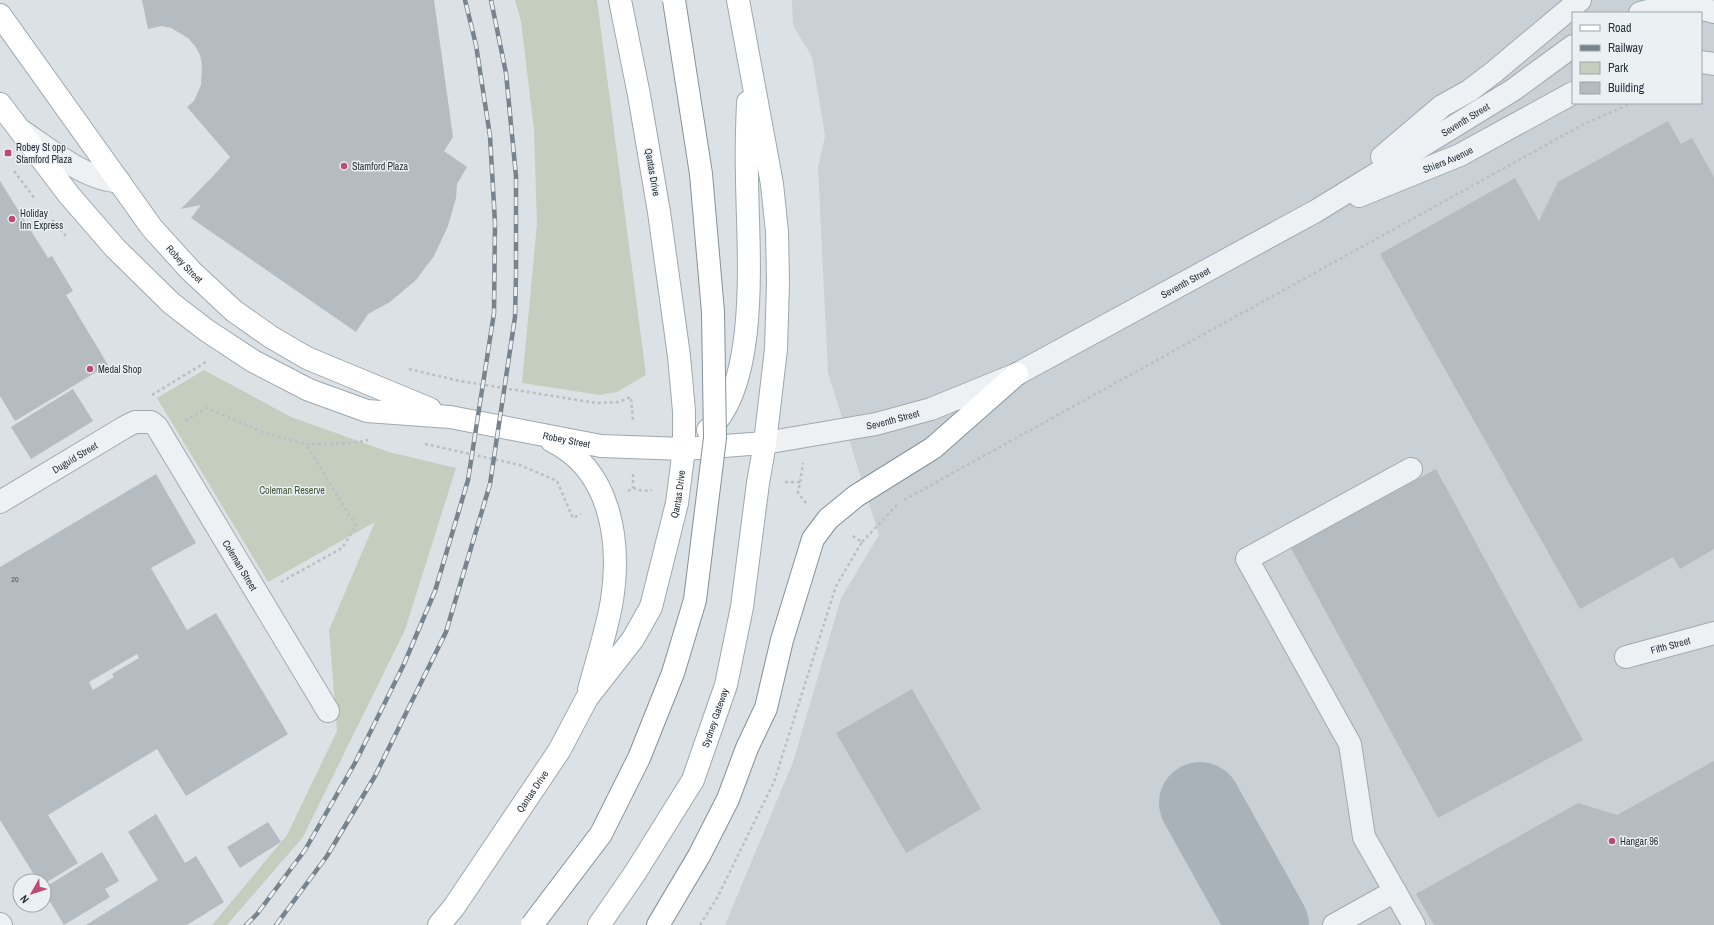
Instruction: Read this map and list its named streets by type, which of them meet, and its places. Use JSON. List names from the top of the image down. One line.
{"streets":{"main road":["Qantas Drive","Robey Street","Sydney Gateway"],"street":["Seventh Street","Shiers Avenue","Duguid Street","Coleman Street","Fifth Street"]},"crossings":[["Seventh Street","Shiers Avenue"],["Seventh Street","Robey Street"],["Seventh Street","Sydney Gateway"],["Qantas Drive","Robey Street"],["Robey Street","Sydney Gateway"],["Duguid Street","Coleman Street"]],"parks":["Coleman Reserve"],"places":{"transit":["Robey St opp Stamford Plaza"],"other":["Stamford Plaza","Holiday Inn Express","Medal Shop","Hangar 96"]},"house_numbers":["20"],"legend":["Road","Railway","Park","Building"],"north":"bottom left"}
